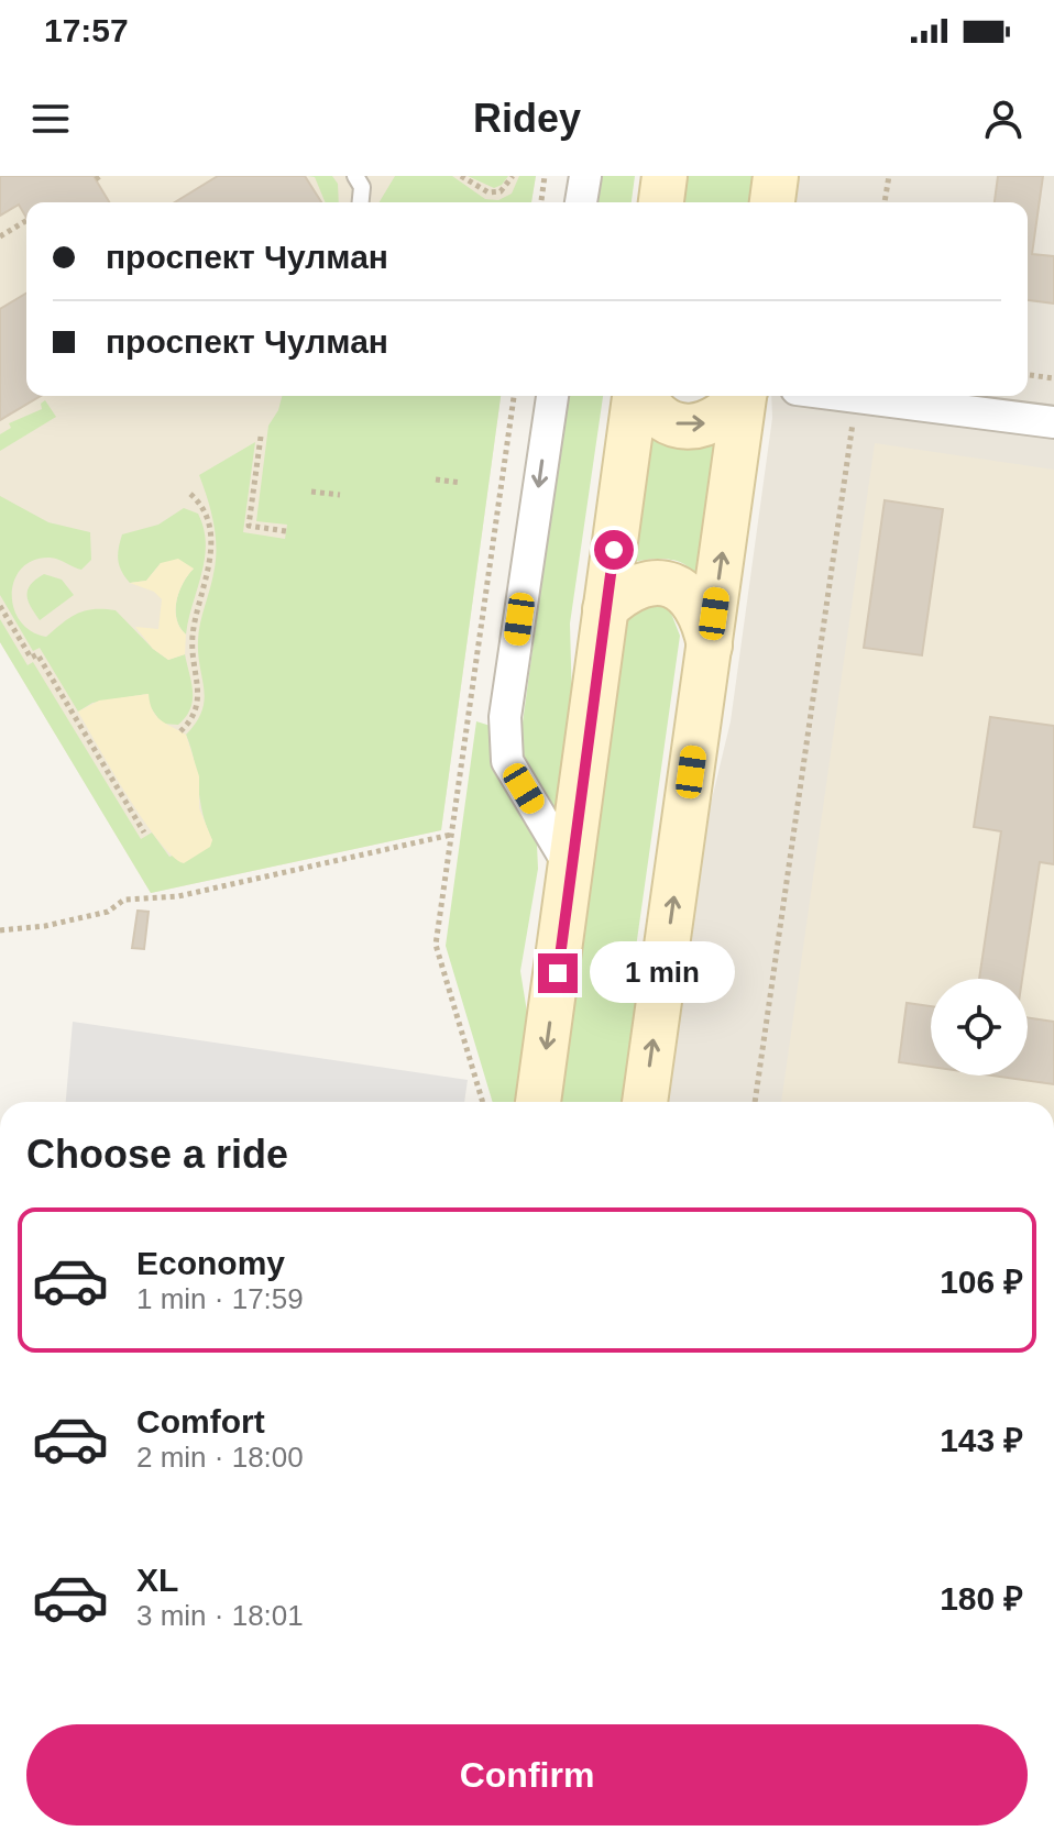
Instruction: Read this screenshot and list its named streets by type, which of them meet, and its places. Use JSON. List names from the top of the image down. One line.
{"page":{"status":"17:57","header":"Ridey","banner":["проспект Чулман","проспект Чулман"],"bubble":"1 min","heading":"Choose a ride","list":[{"name":"Economy","note":"1 min · 17:59","value":"106 ₽"},{"name":"Comfort","note":"2 min · 18:00","value":"143 ₽"},{"name":"XL","note":"3 min · 18:01","value":"180 ₽"}],"buttons":"Confirm"}}
